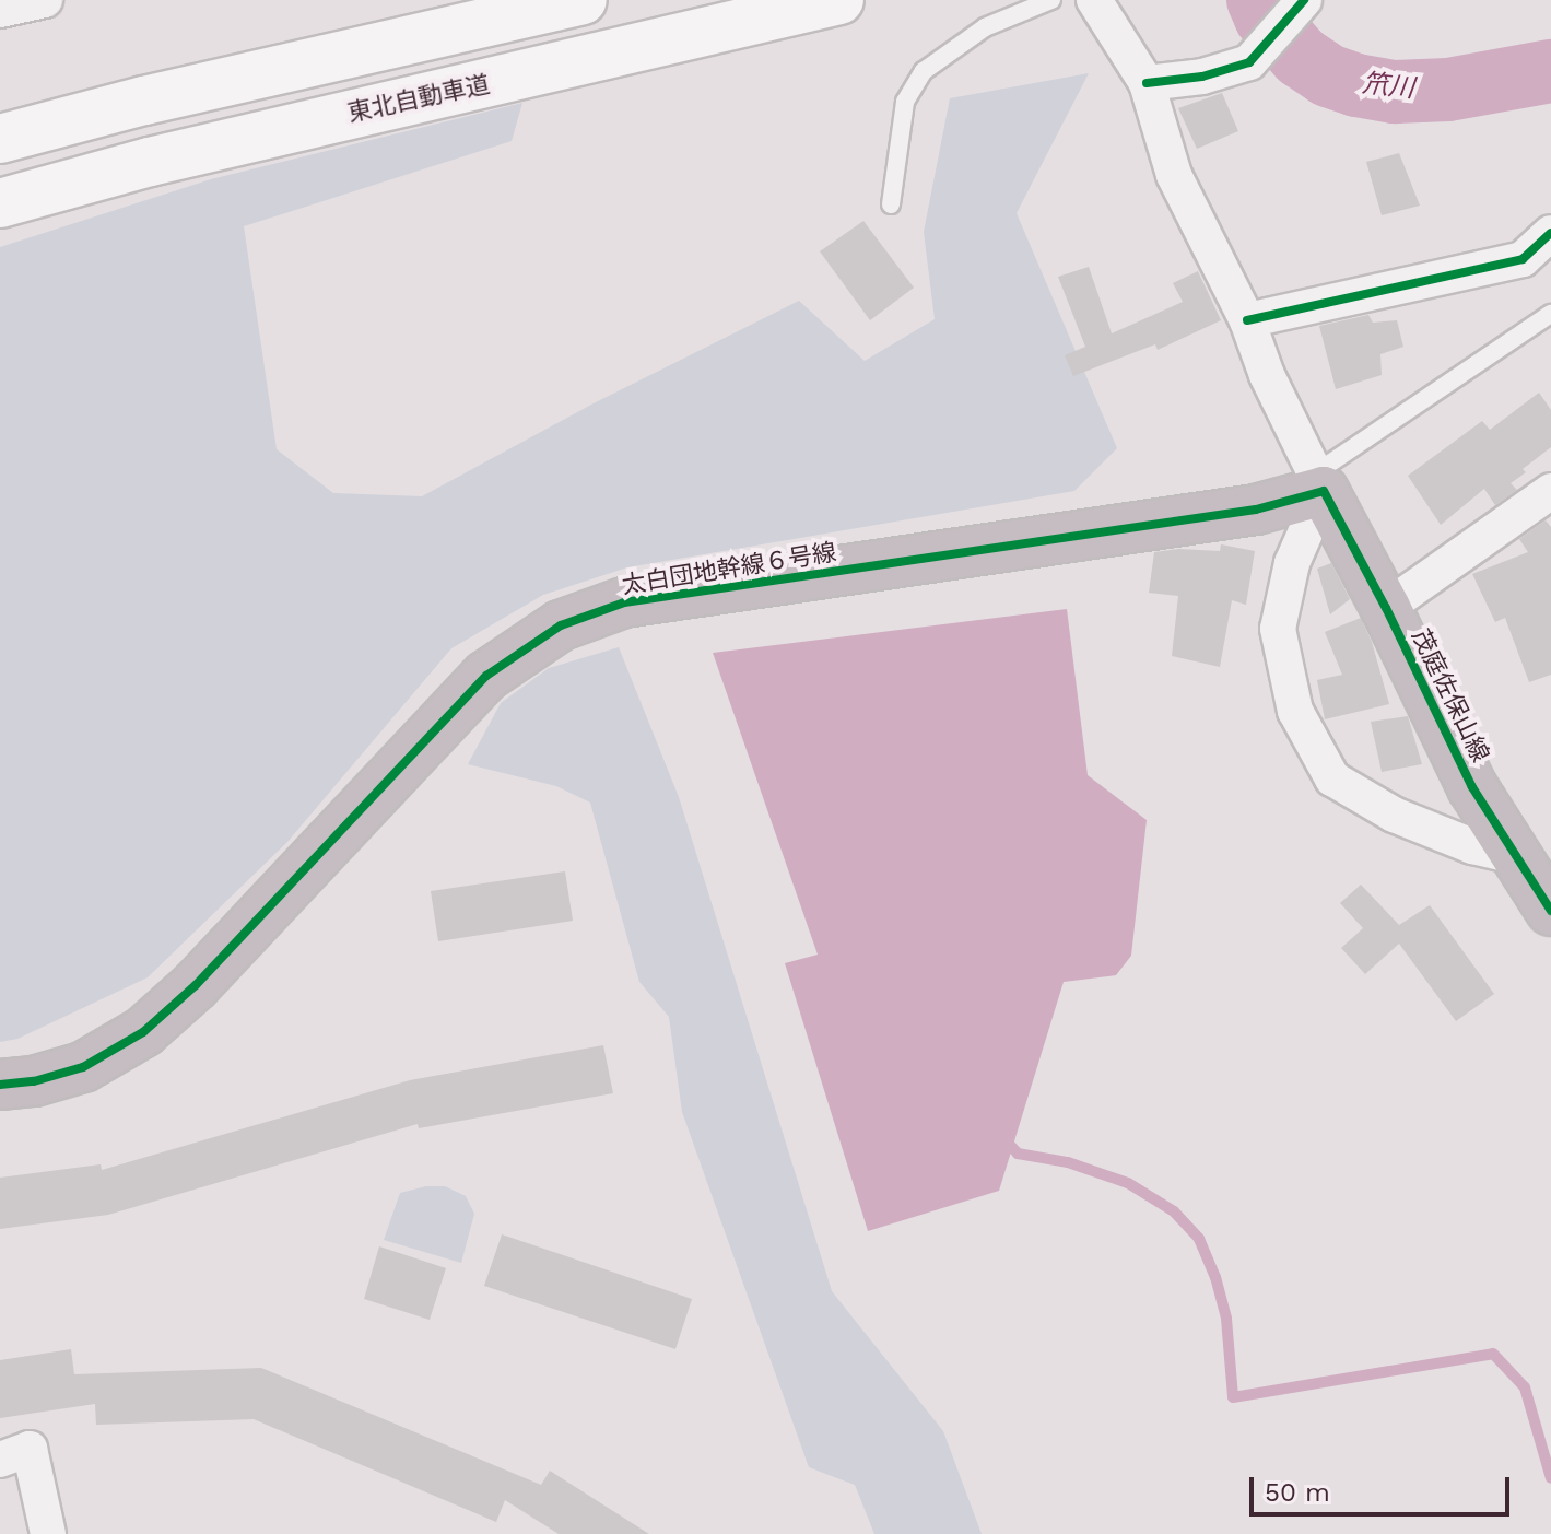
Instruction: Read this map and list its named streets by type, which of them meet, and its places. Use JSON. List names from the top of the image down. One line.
{"streets":{"highway":["東北自動車道"],"street":["太白団地幹線６号線","茂庭佐保山線"]},"crossings":[["太白団地幹線６号線","茂庭佐保山線"]],"water":["笊川"],"scale_bar":"50 m"}
